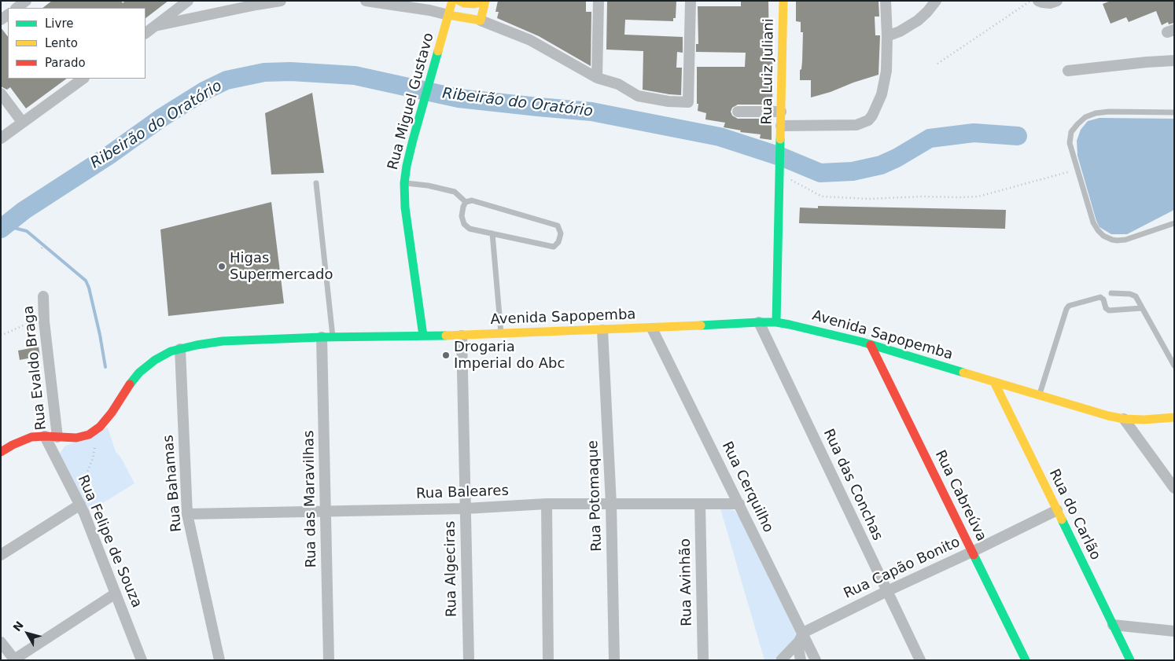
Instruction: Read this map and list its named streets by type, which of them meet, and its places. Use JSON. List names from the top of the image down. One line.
{"streets":{"street":["Rua Luiz Juliani","Rua Miguel Gustavo","Avenida Sapopemba","Rua Evaldo Braga","Rua Bahamas","Rua das Conchas","Rua Cerquilho","Rua Baleares","Rua Potomaque","Rua Cabreúva","Rua das Maravilhas","Rua do Carlão","Rua Felipe de Souza","Rua Capão Bonito","Rua Algeciras","Rua Avinhão"]},"crossings":[["Rua Luiz Juliani","Avenida Sapopemba"],["Rua Miguel Gustavo","Avenida Sapopemba"],["Avenida Sapopemba","Rua Evaldo Braga"],["Avenida Sapopemba","Rua Bahamas"],["Avenida Sapopemba","Rua das Conchas"],["Avenida Sapopemba","Rua Cerquilho"],["Avenida Sapopemba","Rua Potomaque"],["Avenida Sapopemba","Rua Cabreúva"],["Avenida Sapopemba","Rua das Maravilhas"],["Avenida Sapopemba","Rua do Carlão"],["Avenida Sapopemba","Rua Felipe de Souza"],["Avenida Sapopemba","Rua Algeciras"],["Rua Bahamas","Rua Baleares"],["Rua das Conchas","Rua Capão Bonito"],["Rua Cerquilho","Rua Baleares"],["Rua Cerquilho","Rua Capão Bonito"],["Rua Baleares","Rua Potomaque"],["Rua Baleares","Rua das Maravilhas"],["Rua Baleares","Rua Algeciras"],["Rua Baleares","Rua Avinhão"],["Rua Cabreúva","Rua Capão Bonito"],["Rua do Carlão","Rua Capão Bonito"]],"water":["Ribeirão do Oratório"],"places":["Higas Supermercado","Drogaria Imperial do Abc"],"legend":["Livre","Lento","Parado"],"north":"top left"}
